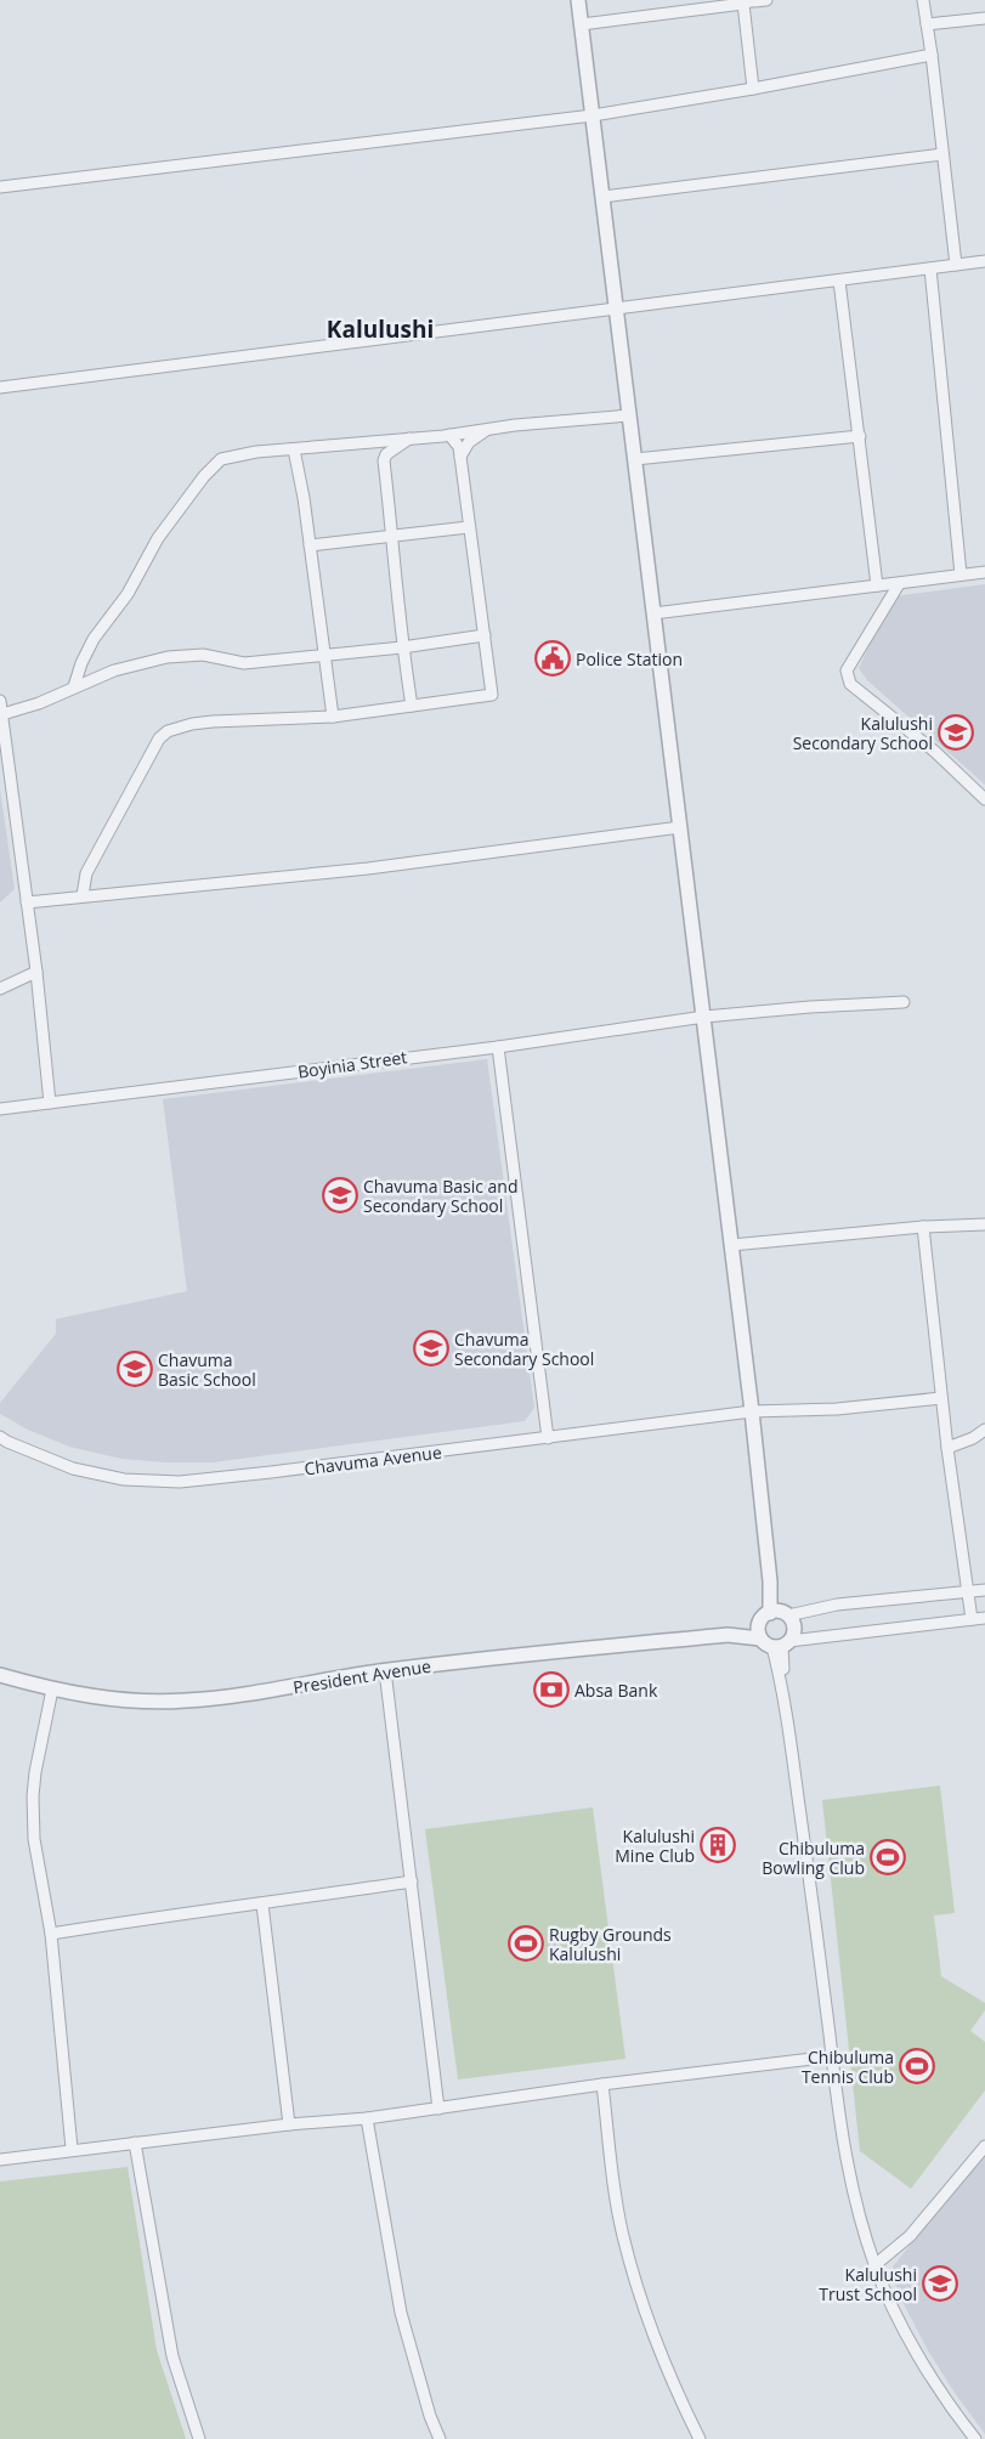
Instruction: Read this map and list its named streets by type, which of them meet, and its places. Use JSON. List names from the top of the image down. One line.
{"streets":{"street":["Boyinia Street","Chavuma Avenue","President Avenue"]},"districts":["Kalulushi"],"places":{"public building":["Police Station"],"school or university":["Kalulushi Secondary School","Chavuma Basic and Secondary School","Chavuma Secondary School","Chavuma Basic School","Kalulushi Trust School"],"bank":["Absa Bank"],"building":["Kalulushi Mine Club"],"sports":["Chibuluma Bowling Club","Rugby Grounds Kalulushi","Chibuluma Tennis Club"]}}
